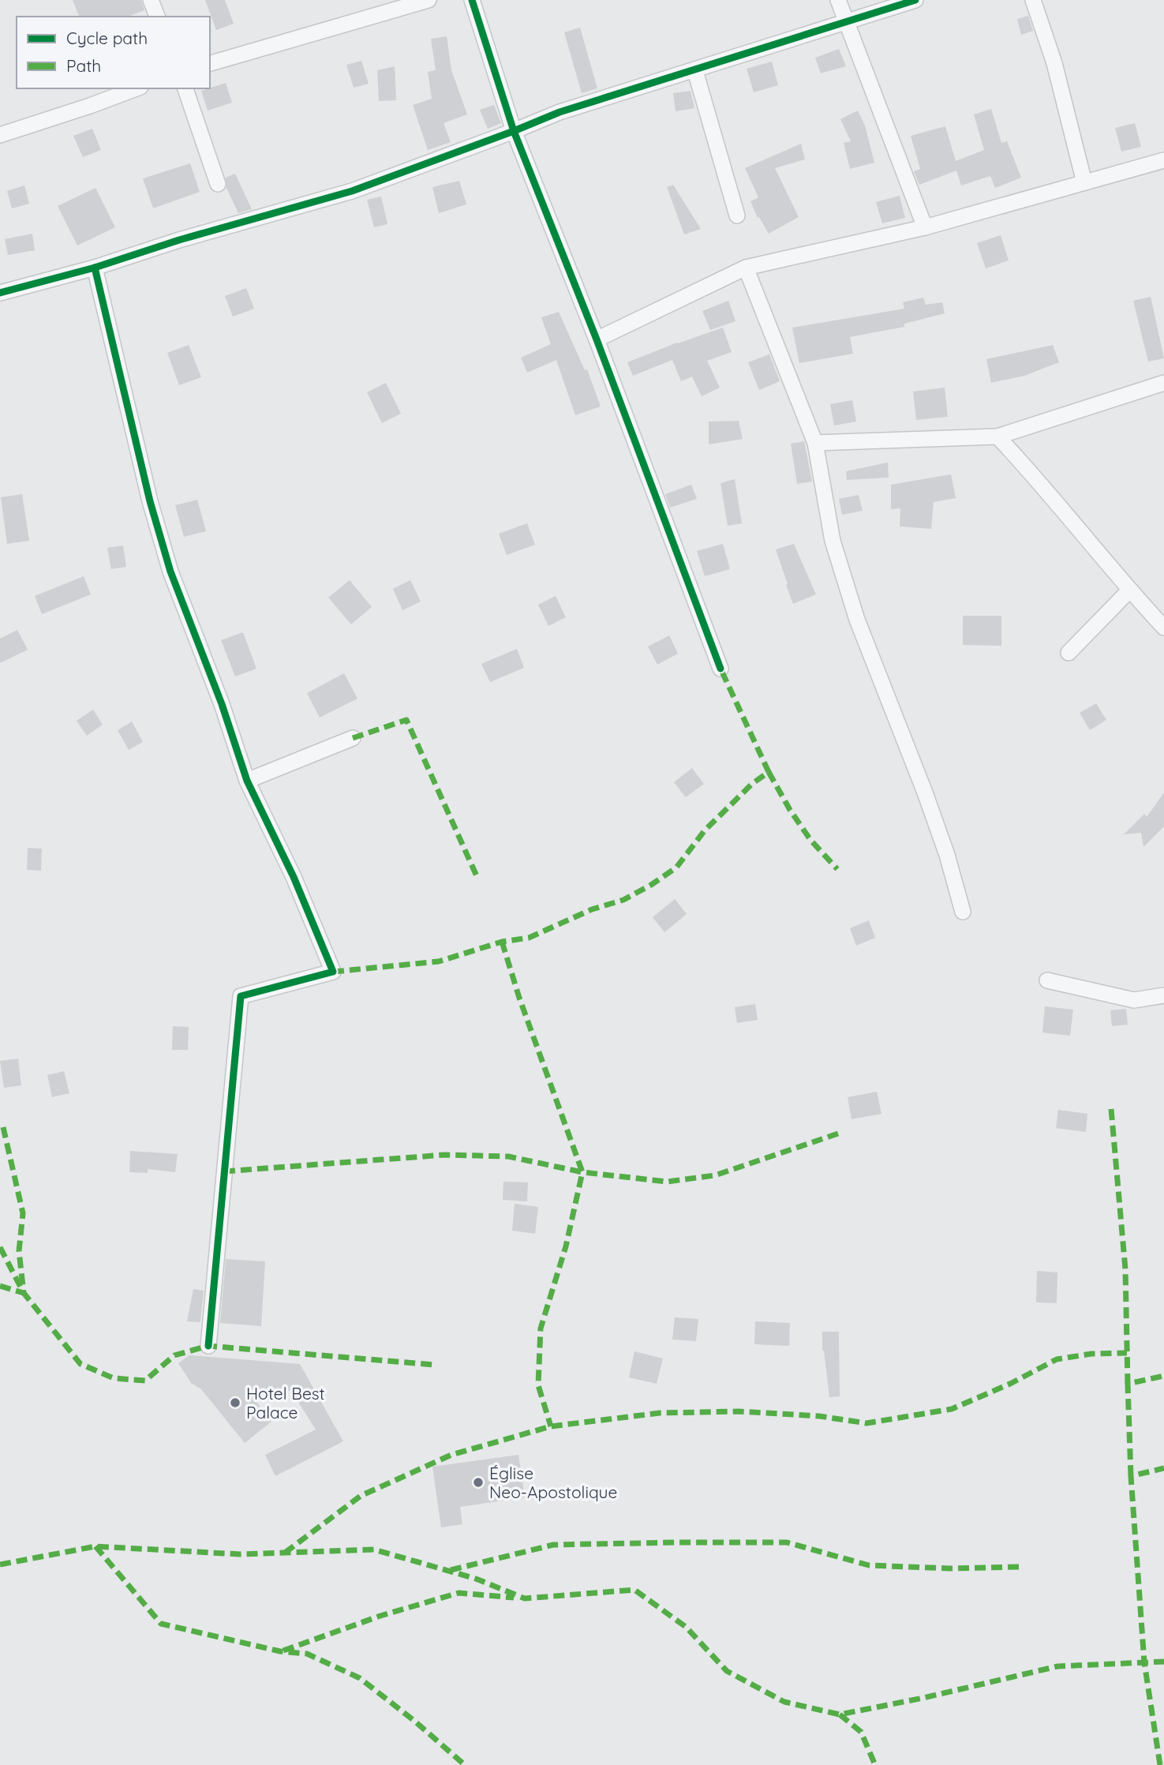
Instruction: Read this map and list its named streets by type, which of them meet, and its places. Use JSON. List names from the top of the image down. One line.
{"places":["Hotel Best Palace","Église Neo-Apostolique"],"legend":["Cycle path","Path"]}
